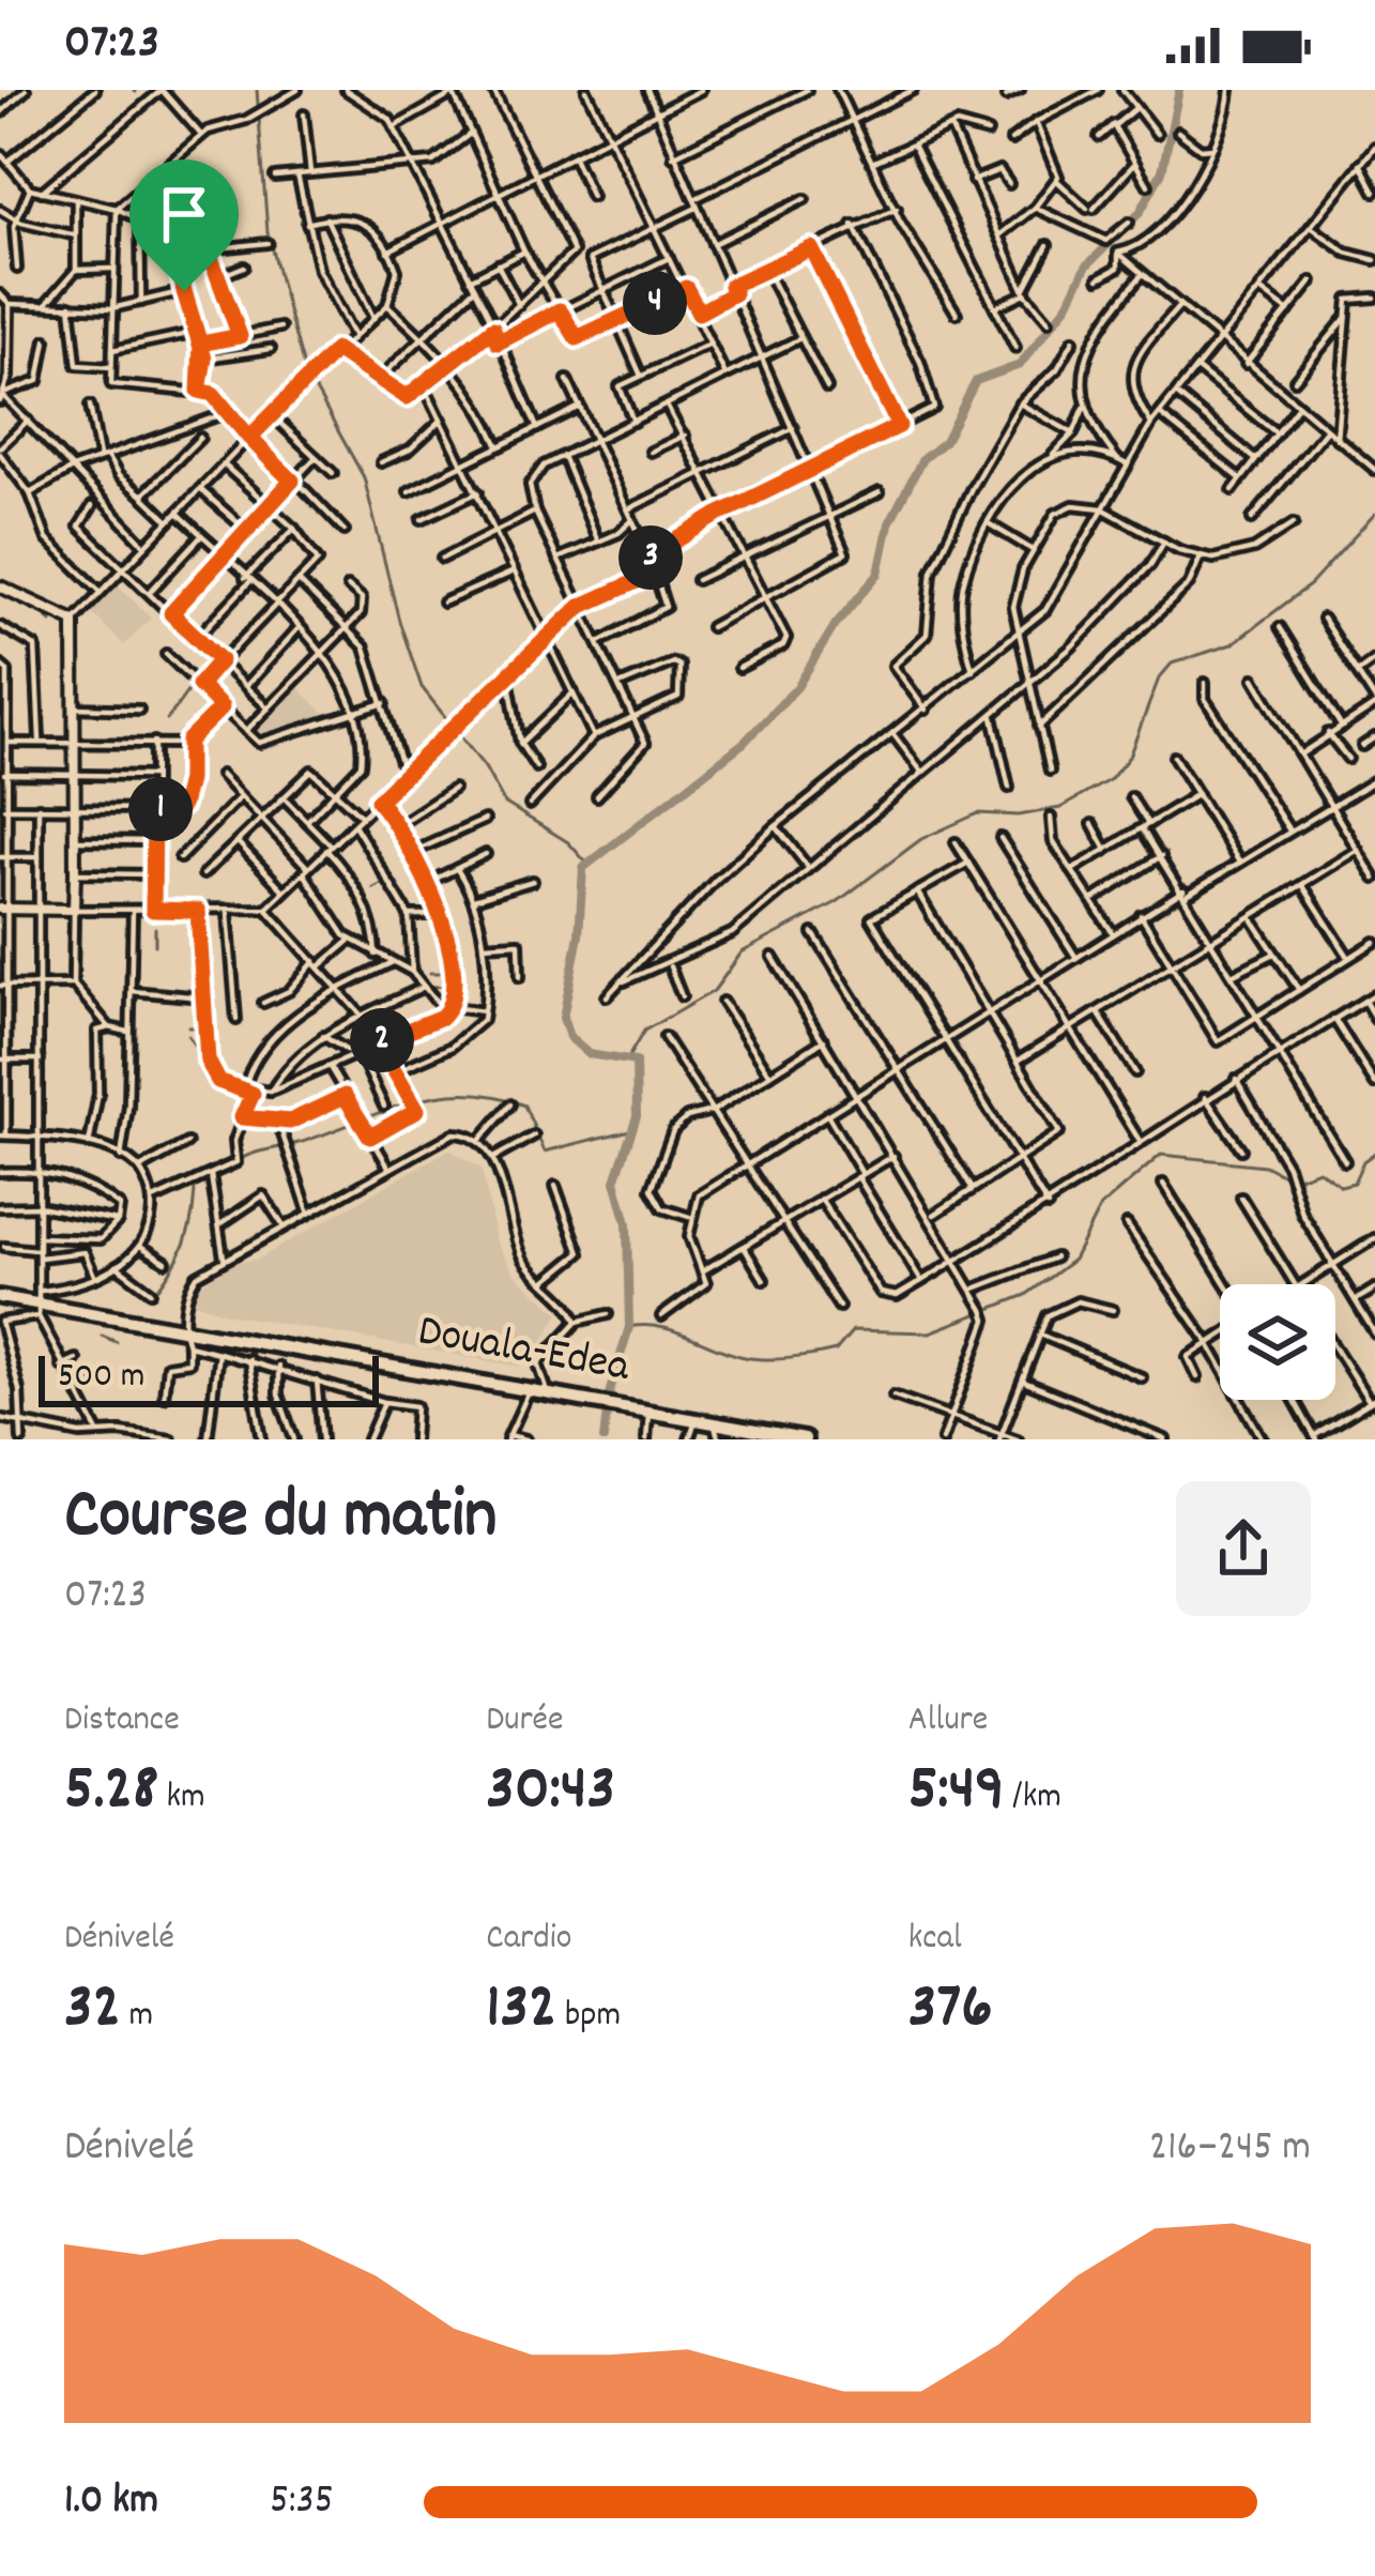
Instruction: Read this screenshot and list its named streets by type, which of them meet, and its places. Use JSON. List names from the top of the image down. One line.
{"streets":{"highway":["Douala-Edea"]},"scale_bar":"500 m","page":{"status":"07:23","pins":["4","3","1","2"],"scale":"500 m","heading":["Course du matin","07:23"],"stats":[["Distance","5.28 km"],["Durée","30:43"],["Allure","5:49 /km"],["Dénivelé","32 m"],["Cardio","132 bpm"],["kcal","376"]],"chart":["Dénivelé","216–245 m"],"list":[{"name":"1.0 km","note":"5:35"}]}}
